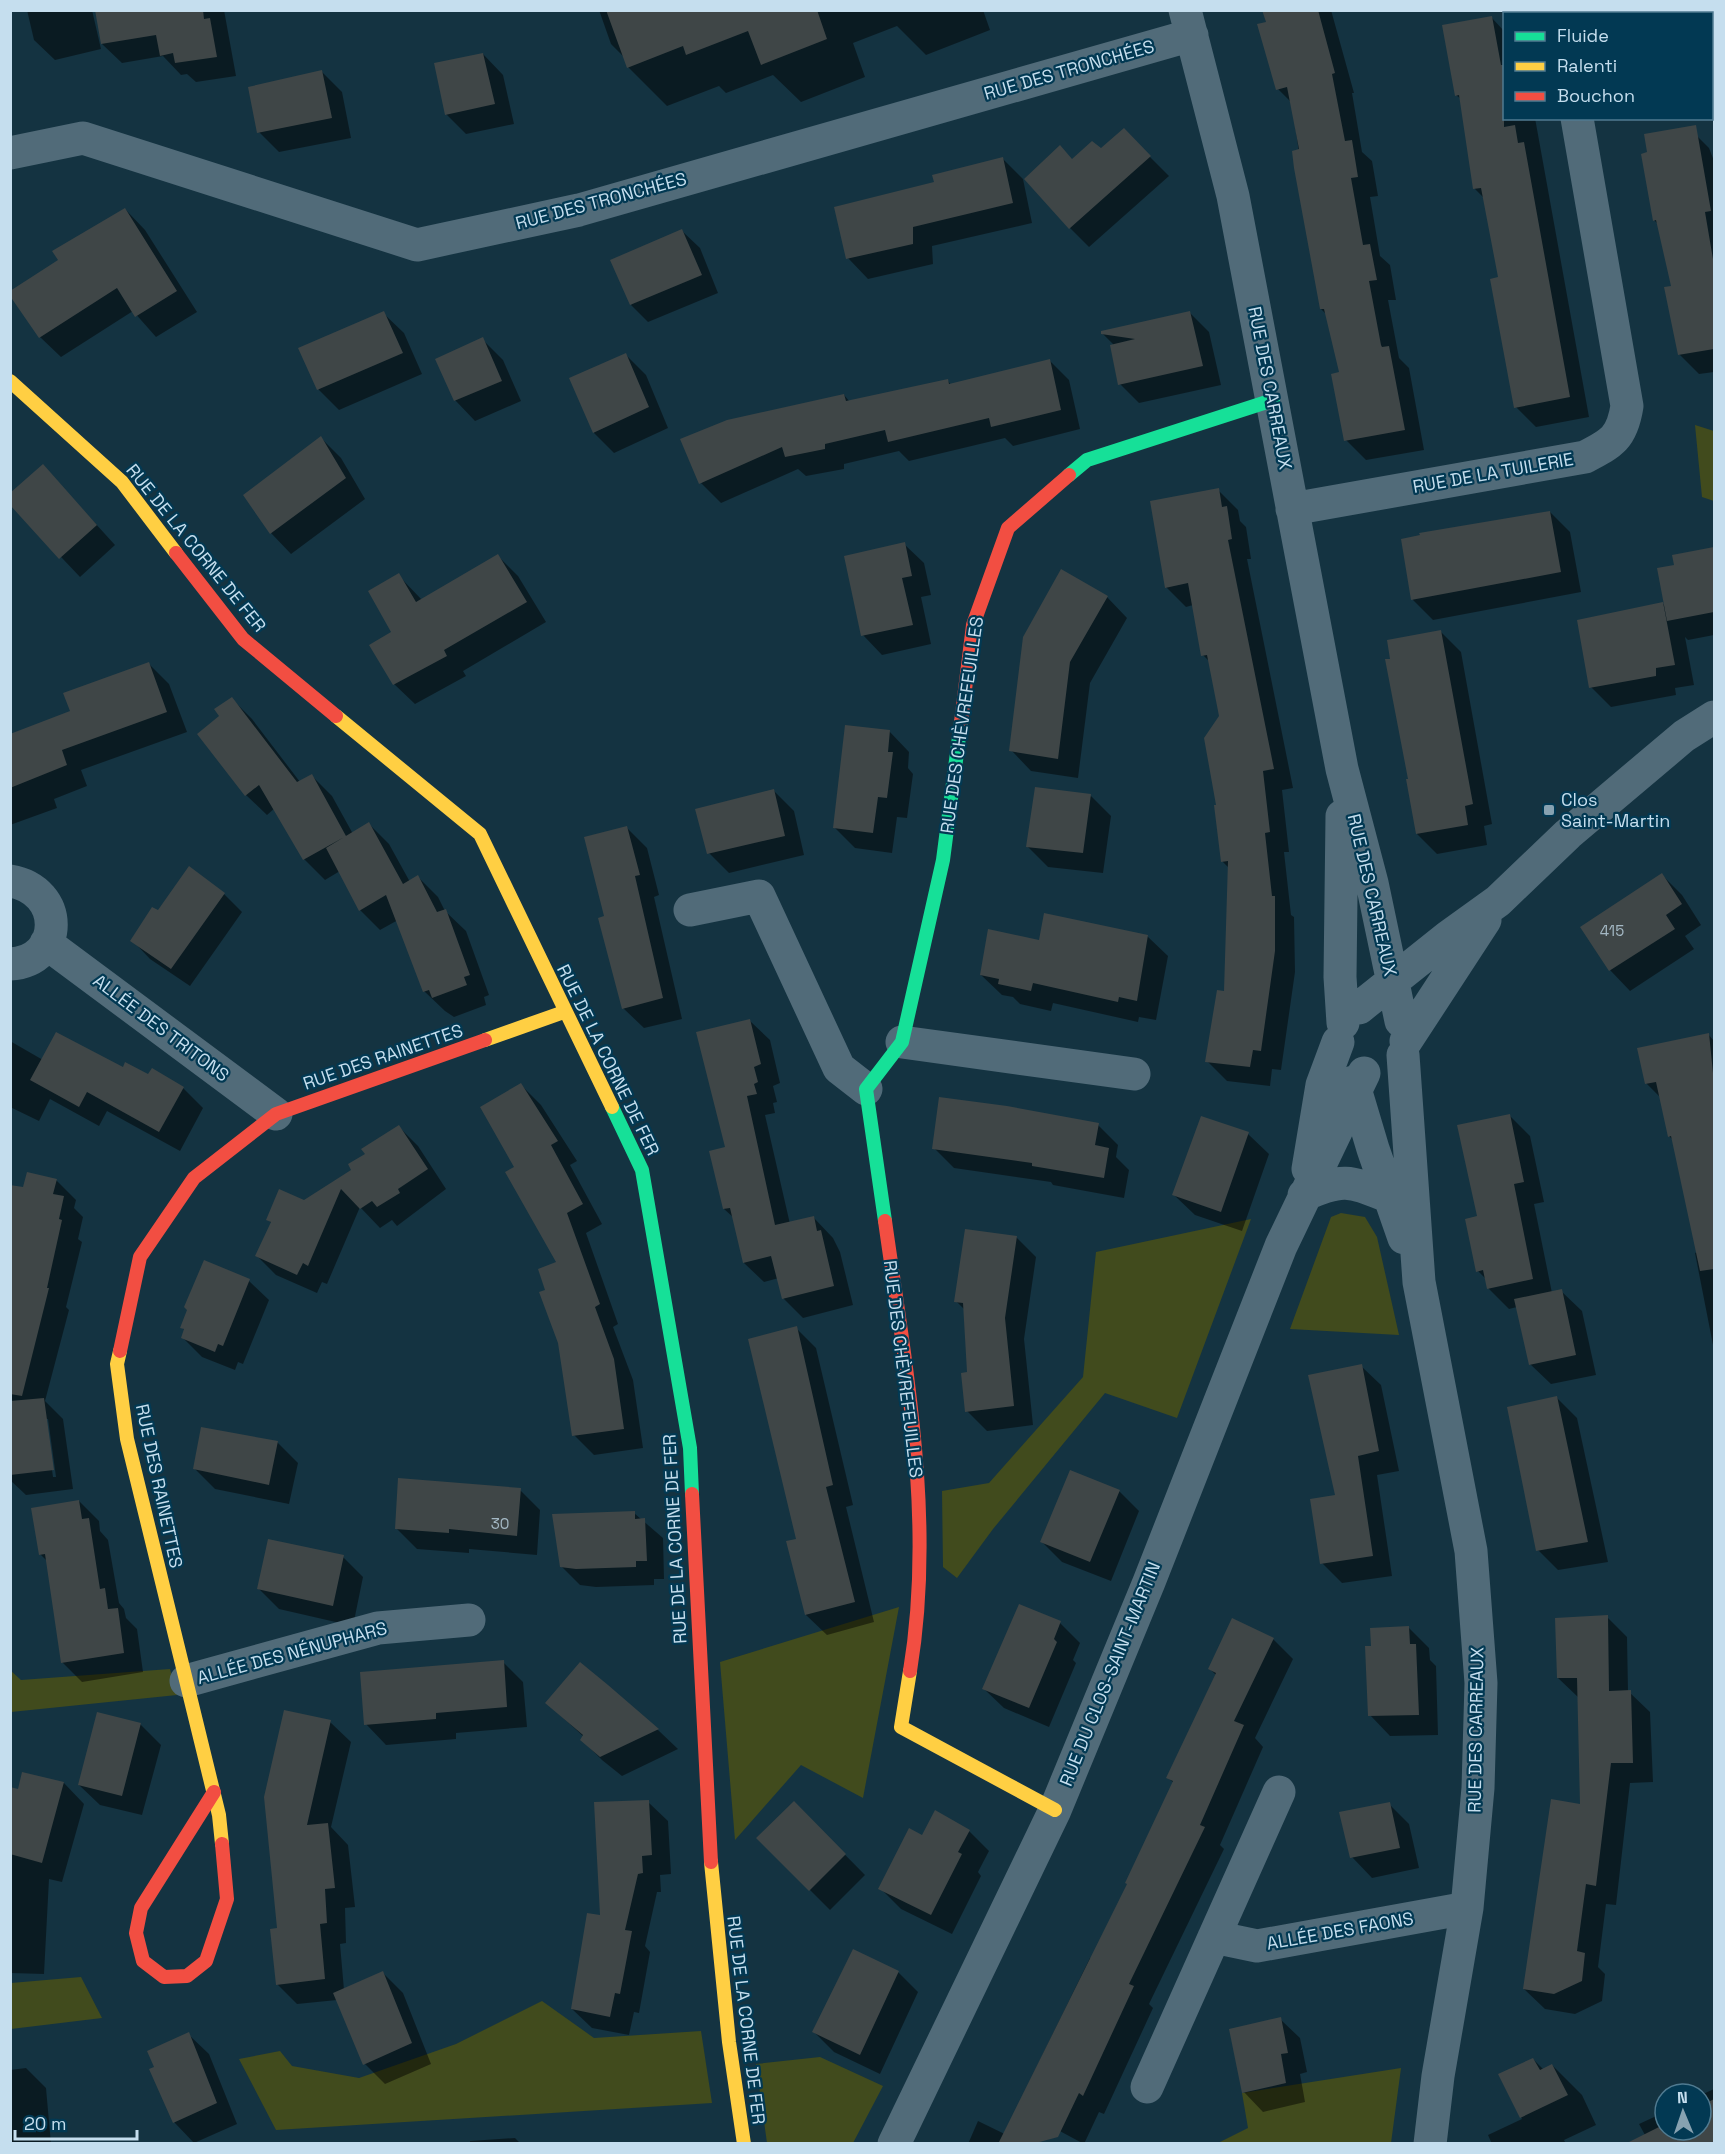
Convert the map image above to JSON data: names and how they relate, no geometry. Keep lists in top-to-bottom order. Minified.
{"streets":{"street":["RUE DES TRONCHÉES","RUE DES CARREAUX","RUE DE LA TUILERIE","RUE DE LA CORNE DE FER","RUE DES CHÈVREFEUILLES","ALLÉE DES TRITONS","RUE DES RAINETTES","ALLÉE DES NÉNUPHARS","RUE DU CLOS-SAINT-MARTIN","ALLÉE DES FAONS"]},"crossings":[["RUE DES TRONCHÉES","RUE DES CARREAUX"],["RUE DES CARREAUX","RUE DE LA TUILERIE"],["RUE DES CARREAUX","RUE DES CHÈVREFEUILLES"],["RUE DES CARREAUX","RUE DU CLOS-SAINT-MARTIN"],["RUE DES CARREAUX","ALLÉE DES FAONS"],["RUE DE LA CORNE DE FER","RUE DES RAINETTES"],["RUE DES CHÈVREFEUILLES","RUE DU CLOS-SAINT-MARTIN"],["ALLÉE DES TRITONS","RUE DES RAINETTES"],["RUE DES RAINETTES","ALLÉE DES NÉNUPHARS"]],"places":{"transit":["Clos Saint-Martin"]},"house_numbers":["415","30"],"legend":["Fluide","Ralenti","Bouchon"],"scale_bar":"20 m","north":"top"}
